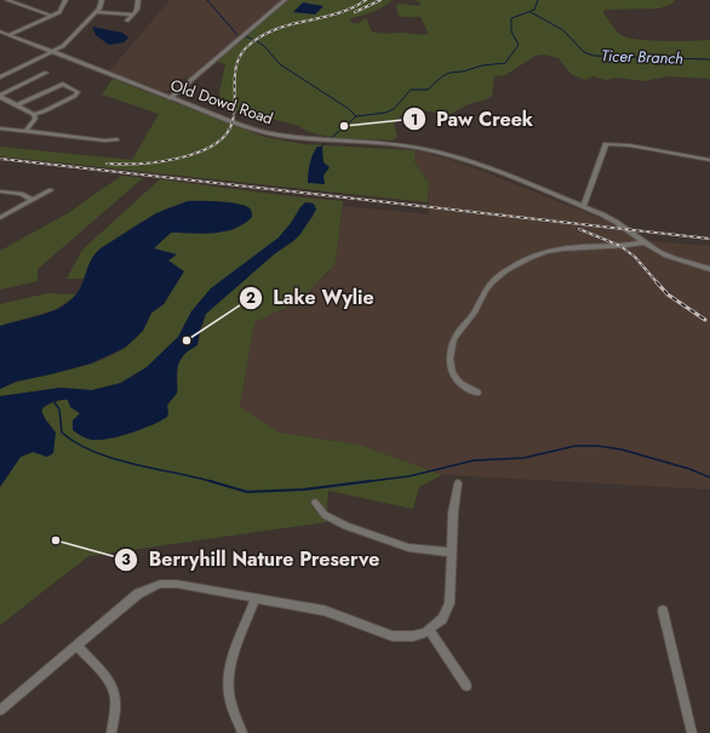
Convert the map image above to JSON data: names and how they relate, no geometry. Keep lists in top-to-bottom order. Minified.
{"streets":{"street":["Old Dowd Road"]},"water":["Ticer Branch"],"places":["Paw Creek","Lake Wylie","Berryhill Nature Preserve"]}
